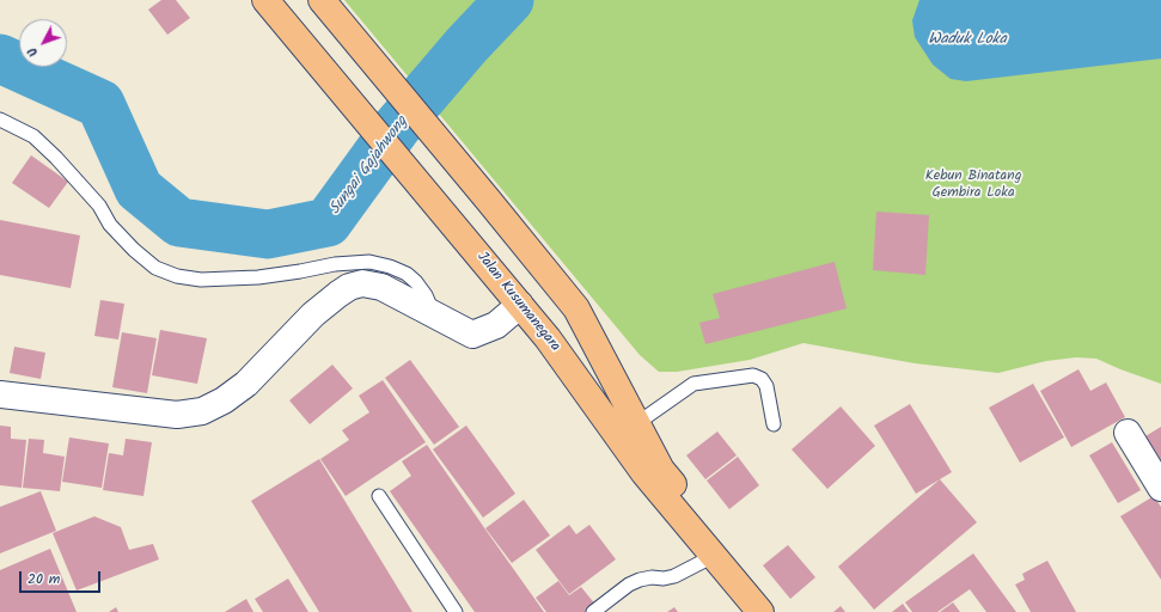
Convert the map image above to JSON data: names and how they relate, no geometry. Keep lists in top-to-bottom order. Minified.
{"streets":{"main road":["Jalan Kusumanegara"]},"water":["Waduk Loka","Sungai Gajahwong"],"parks":["Kebun Binatang Gembira Loka"],"scale_bar":"20 m","north":"bottom left"}
